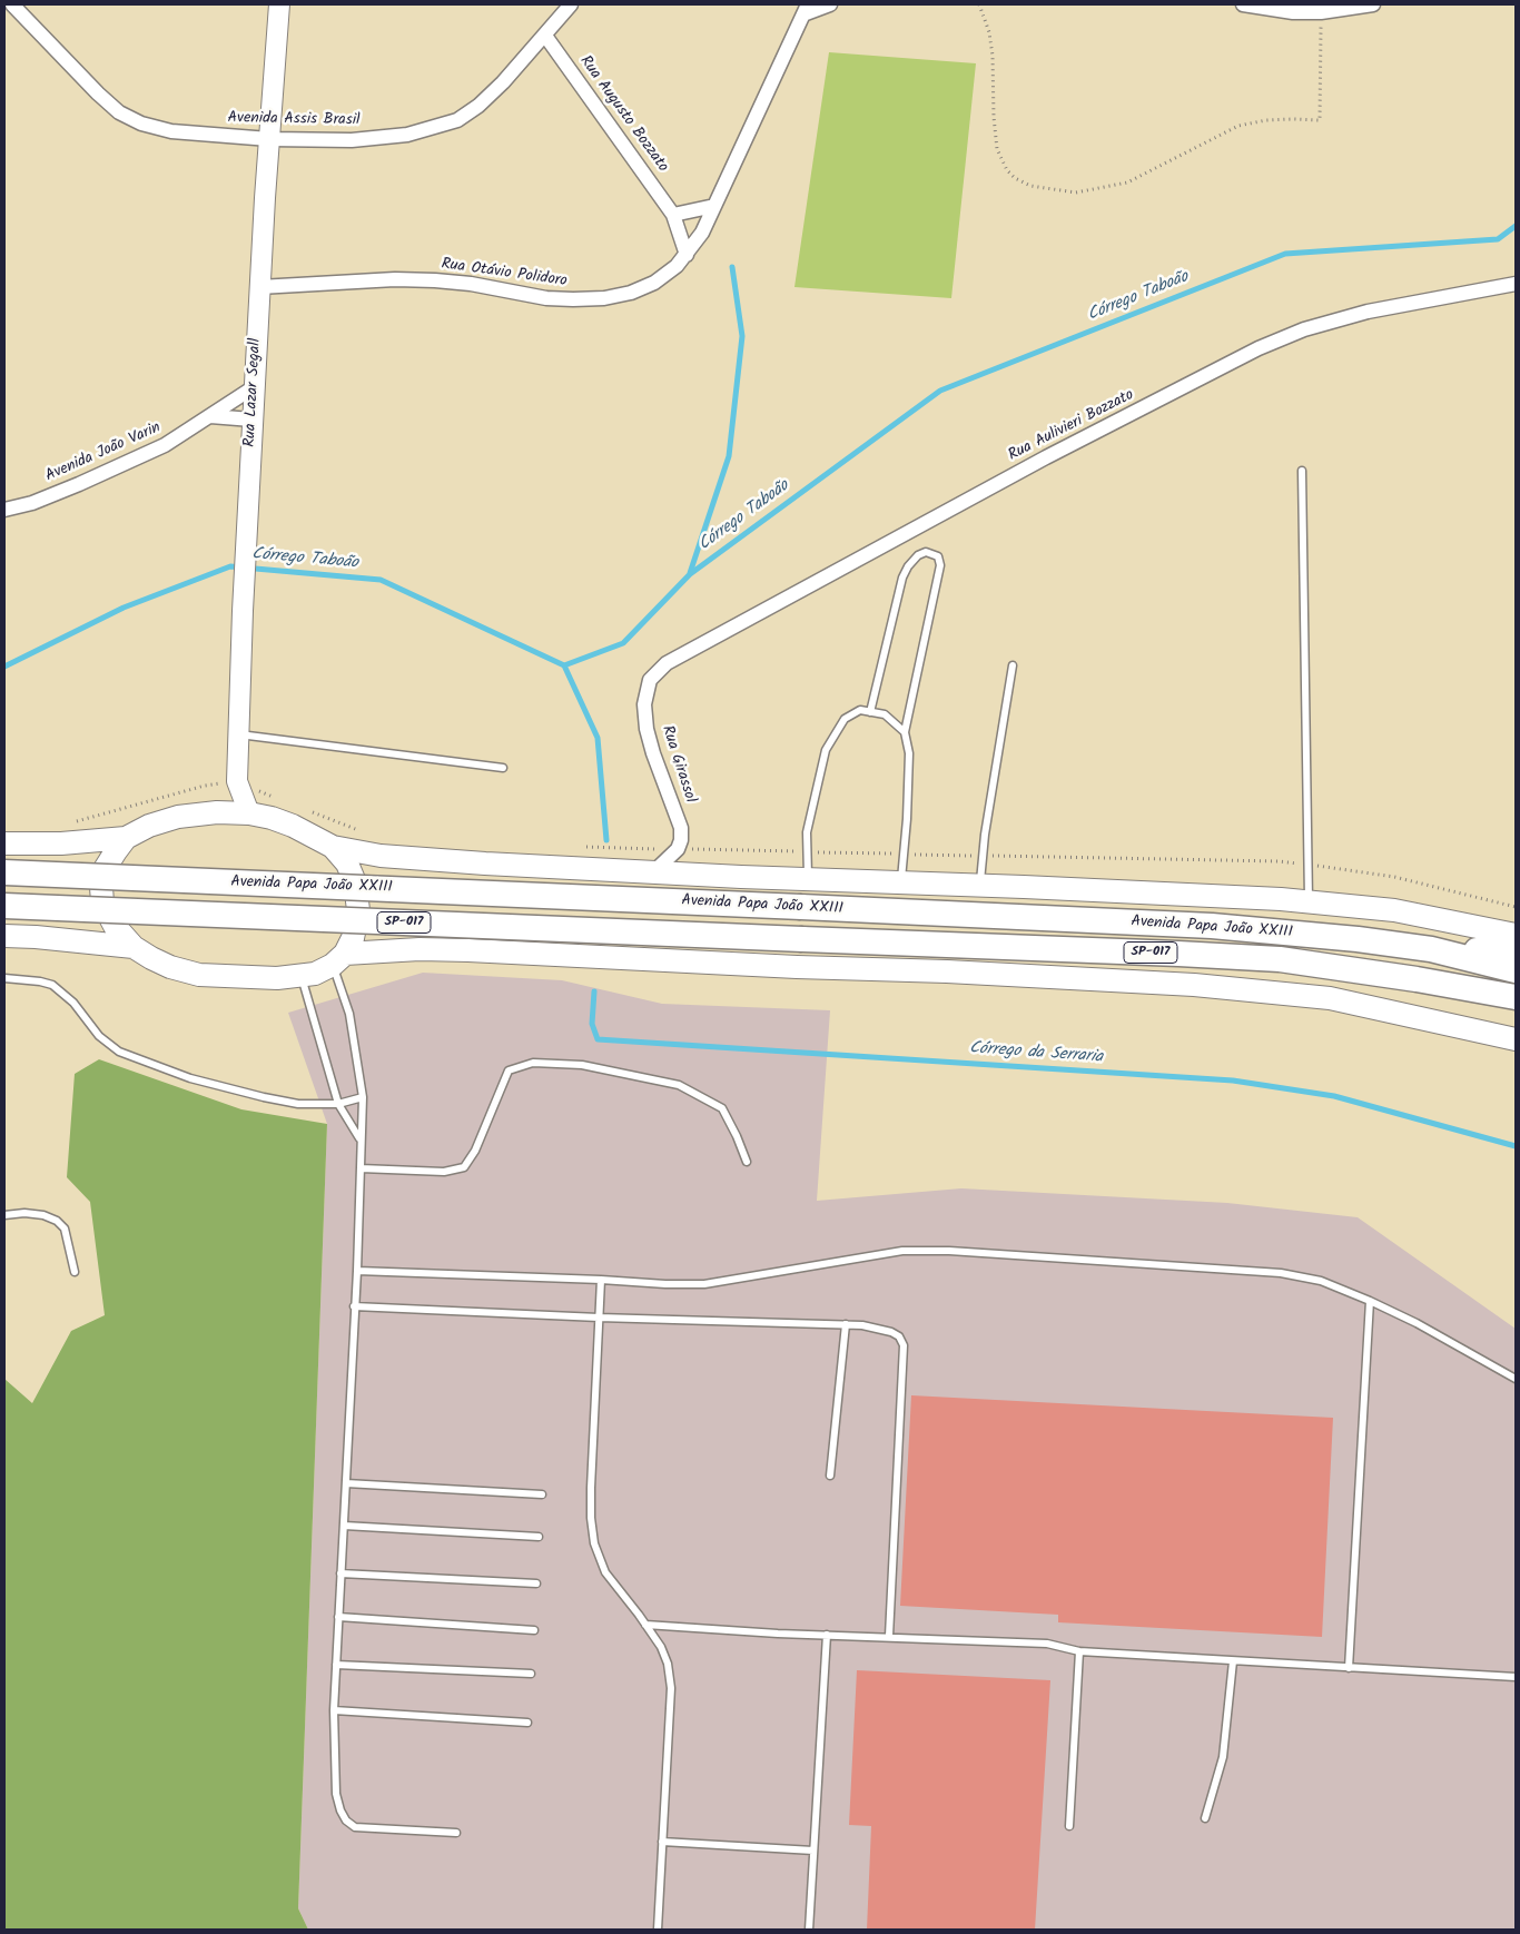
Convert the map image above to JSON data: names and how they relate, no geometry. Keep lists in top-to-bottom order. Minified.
{"streets":{"highway":["Avenida Papa João XXIII","SP-017"],"street":["Rua Augusto Bozzato","Avenida Assis Brasil","Rua Otávio Polidoro","Rua Lazar Segall","Rua Aulivieri Bozzato","Avenida João Varin","Rua Girassol"]},"crossings":[["Rua Augusto Bozzato","Avenida Assis Brasil"],["Rua Augusto Bozzato","Rua Otávio Polidoro"],["Avenida Assis Brasil","Rua Lazar Segall"],["Rua Otávio Polidoro","Rua Lazar Segall"],["Rua Lazar Segall","Avenida João Varin"],["Rua Aulivieri Bozzato","Rua Girassol"]],"water":["Córrego Taboão","Córrego da Serraria"]}
